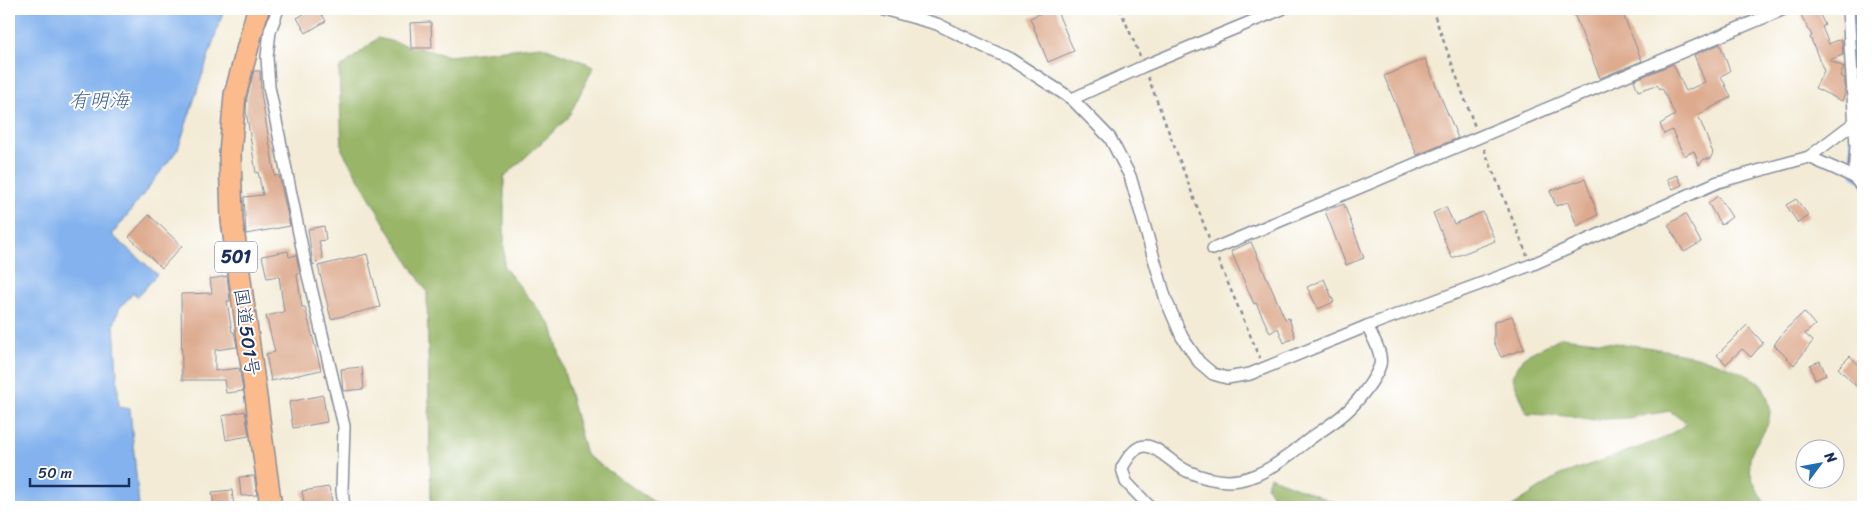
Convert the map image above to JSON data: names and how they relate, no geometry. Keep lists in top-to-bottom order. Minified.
{"streets":{"highway":["501","国道501号"]},"water":["有明海"],"scale_bar":"50 m","north":"top right"}
